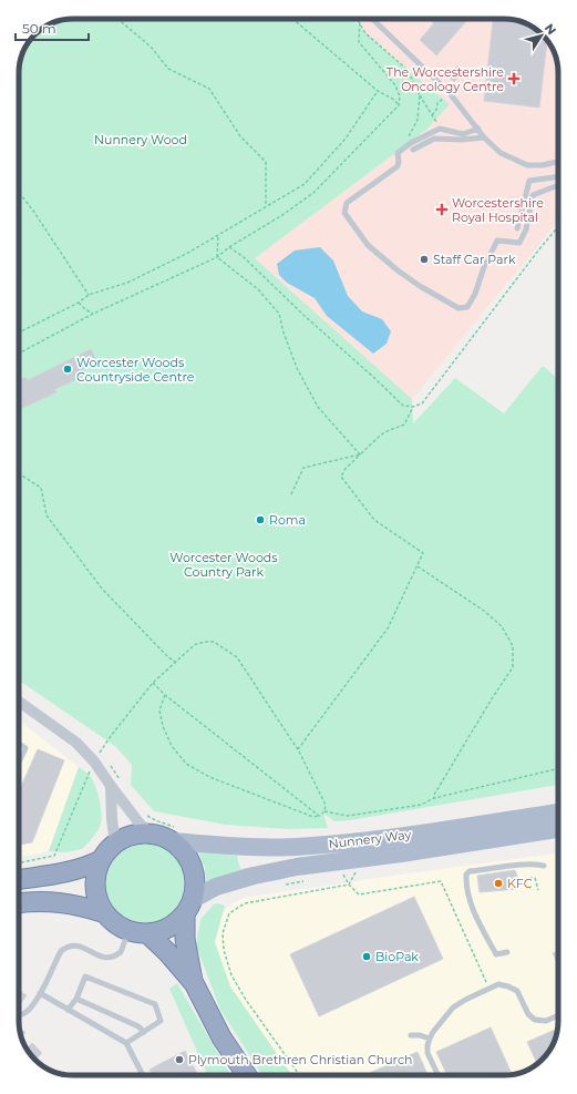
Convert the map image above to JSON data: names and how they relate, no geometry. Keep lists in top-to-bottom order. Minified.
{"streets":{"main road":["Nunnery Way"]},"parks":["Nunnery Wood","Worcester Woods Country Park"],"places":{"health":["The Worcestershire Oncology Centre","Worcestershire Royal Hospital"],"other":["Staff Car Park","Worcester Woods Countryside Centre","Roma","KFC","BioPak","Plymouth Brethren Christian Church"]},"scale_bar":"50 m","north":"top right"}
